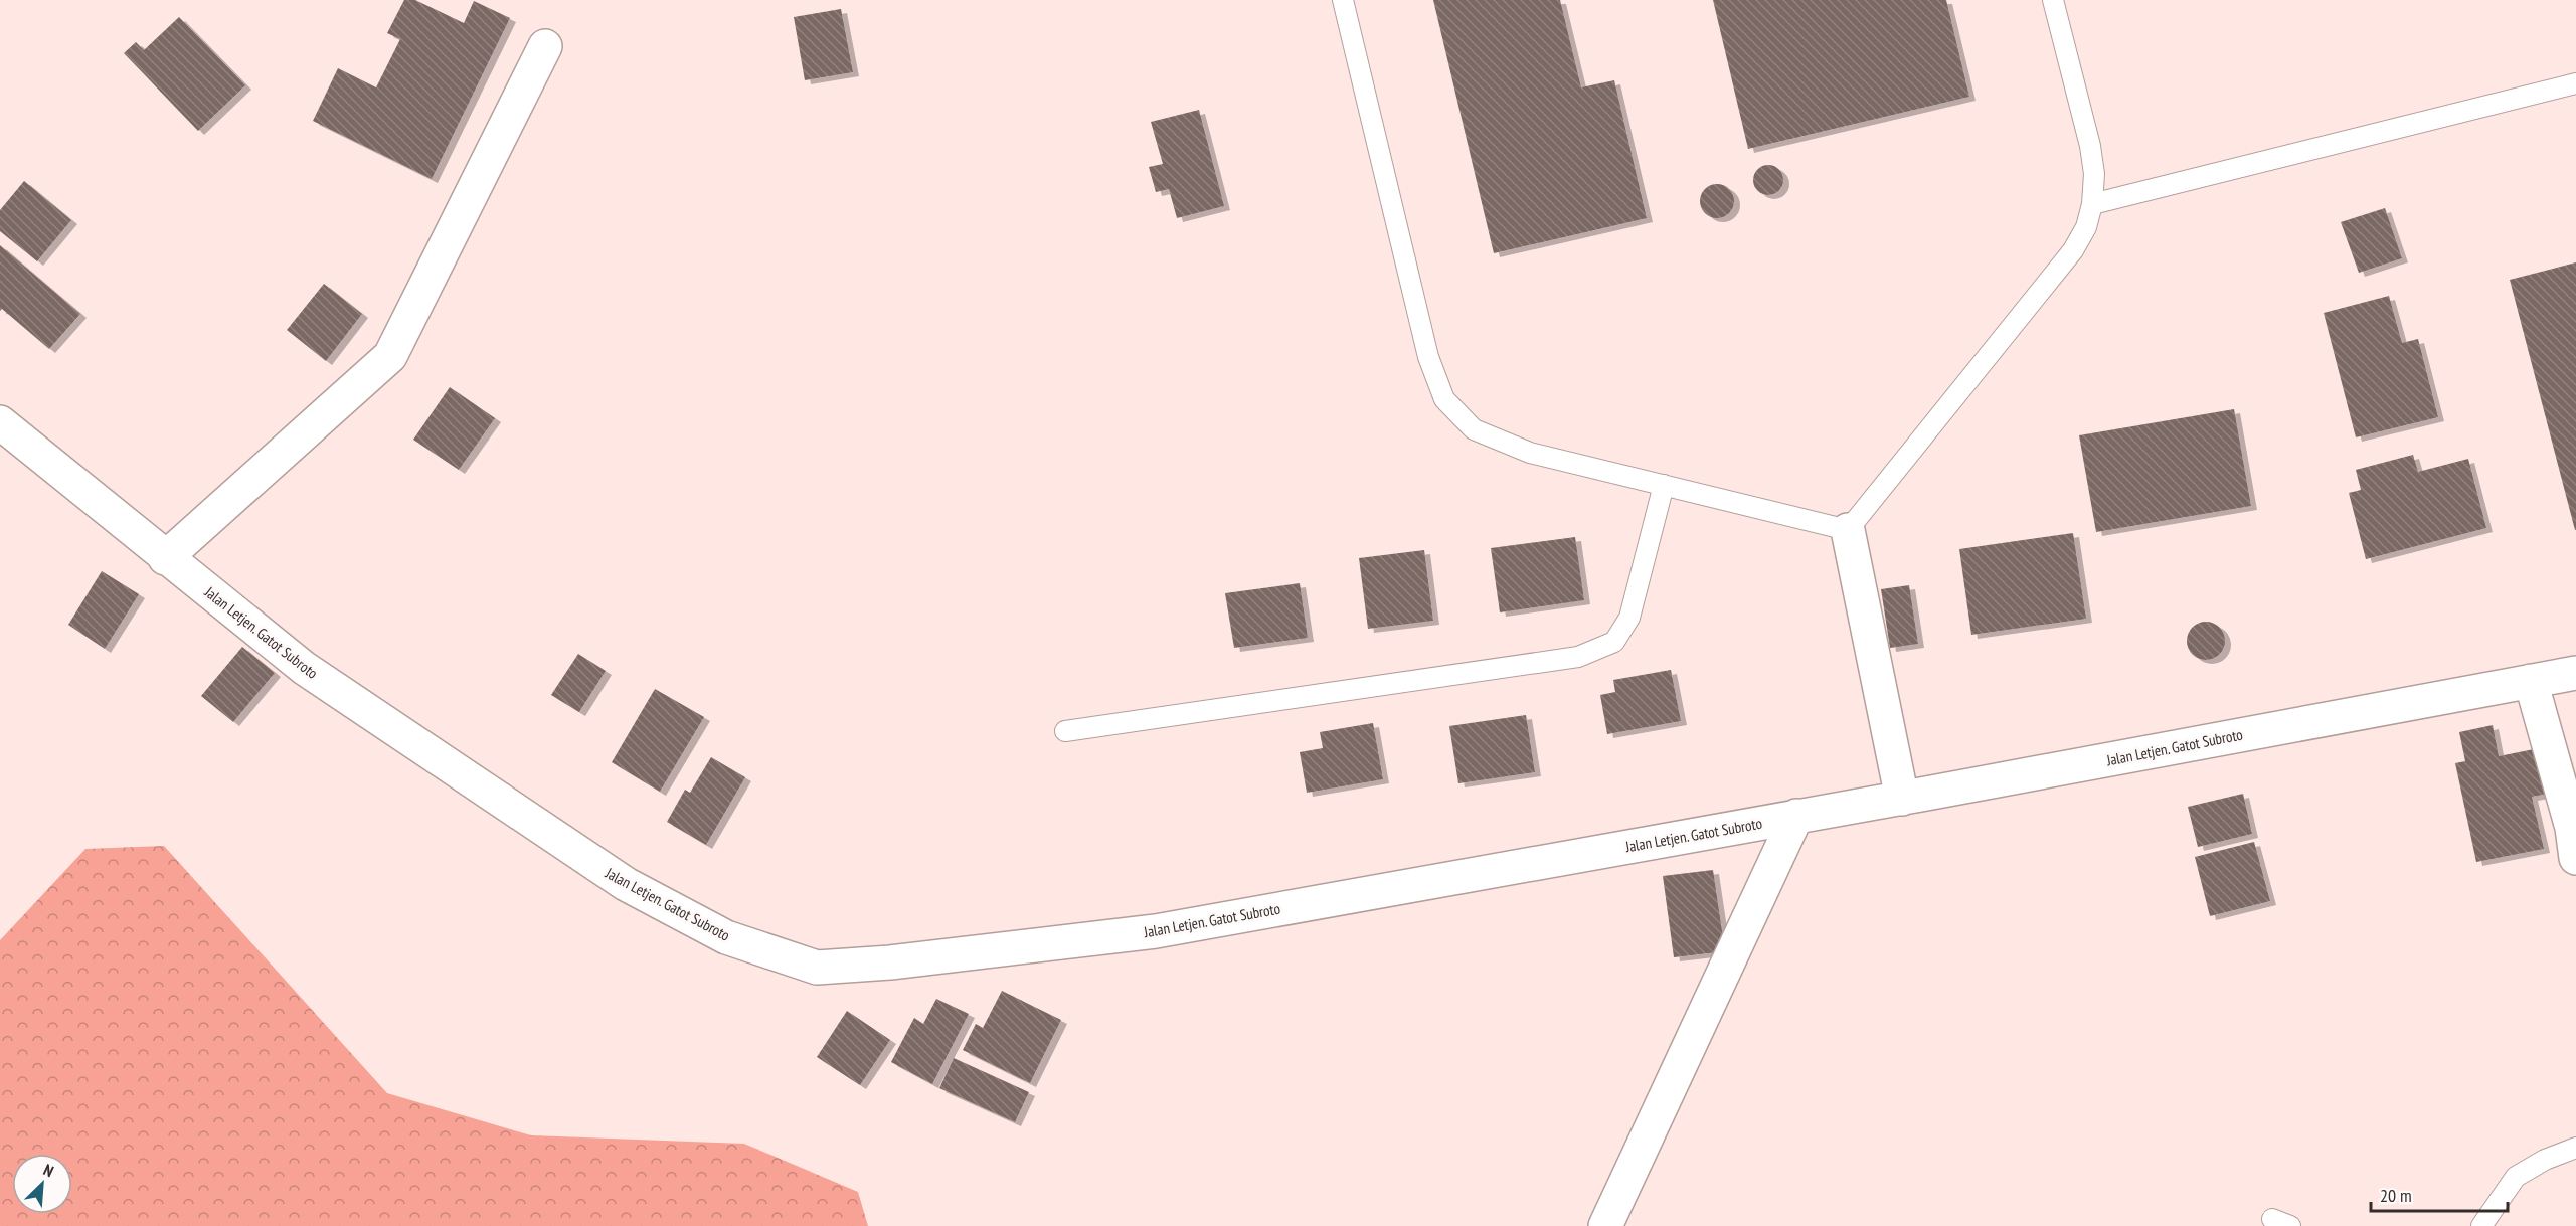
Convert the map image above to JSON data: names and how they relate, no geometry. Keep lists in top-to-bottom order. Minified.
{"streets":{"street":["Jalan Letjen. Gatot Subroto"]},"scale_bar":"20 m","north":"top right"}
